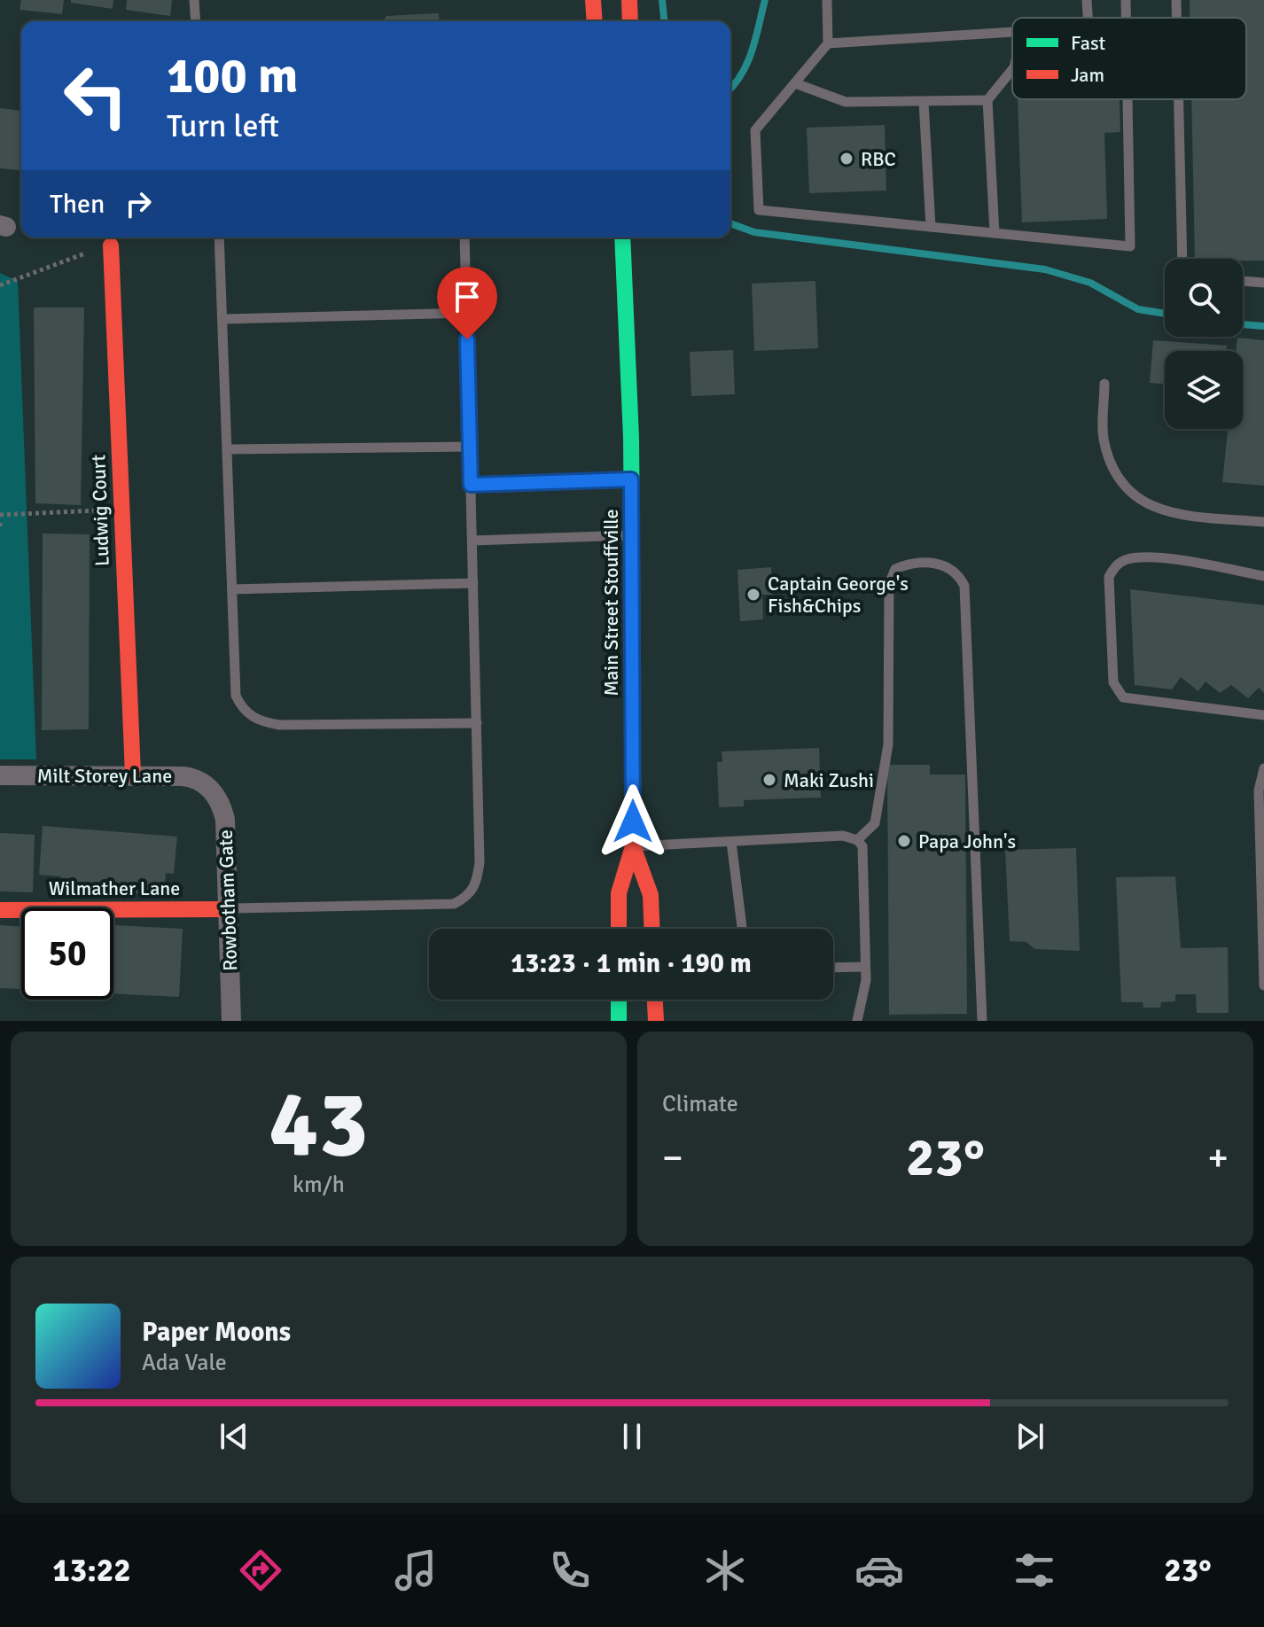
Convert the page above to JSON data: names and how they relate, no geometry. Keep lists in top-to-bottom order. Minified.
{"streets":{"main road":["Ludwig Court","Main Street Stouffville","Wilmather Lane"],"street":["Milt Storey Lane","Rowbotham Gate"]},"crossings":[["Ludwig Court","Milt Storey Lane"],["Milt Storey Lane","Rowbotham Gate"],["Wilmather Lane","Rowbotham Gate"]],"places":["RBC","Captain George's Fish&Chips","Maki Zushi","Papa John's"],"legend":["Fast","Jam"],"page":{"turn":["100 m","Turn left"],"then":"Then","limit":"50","trip":"13:23 · 1 min · 190 m","tile":[["43","km/h"],"Climate"],"heat":["−","23°","+"],"song":["Paper Moons","Ada Vale"],"tabs":["13:22","23°"]}}
